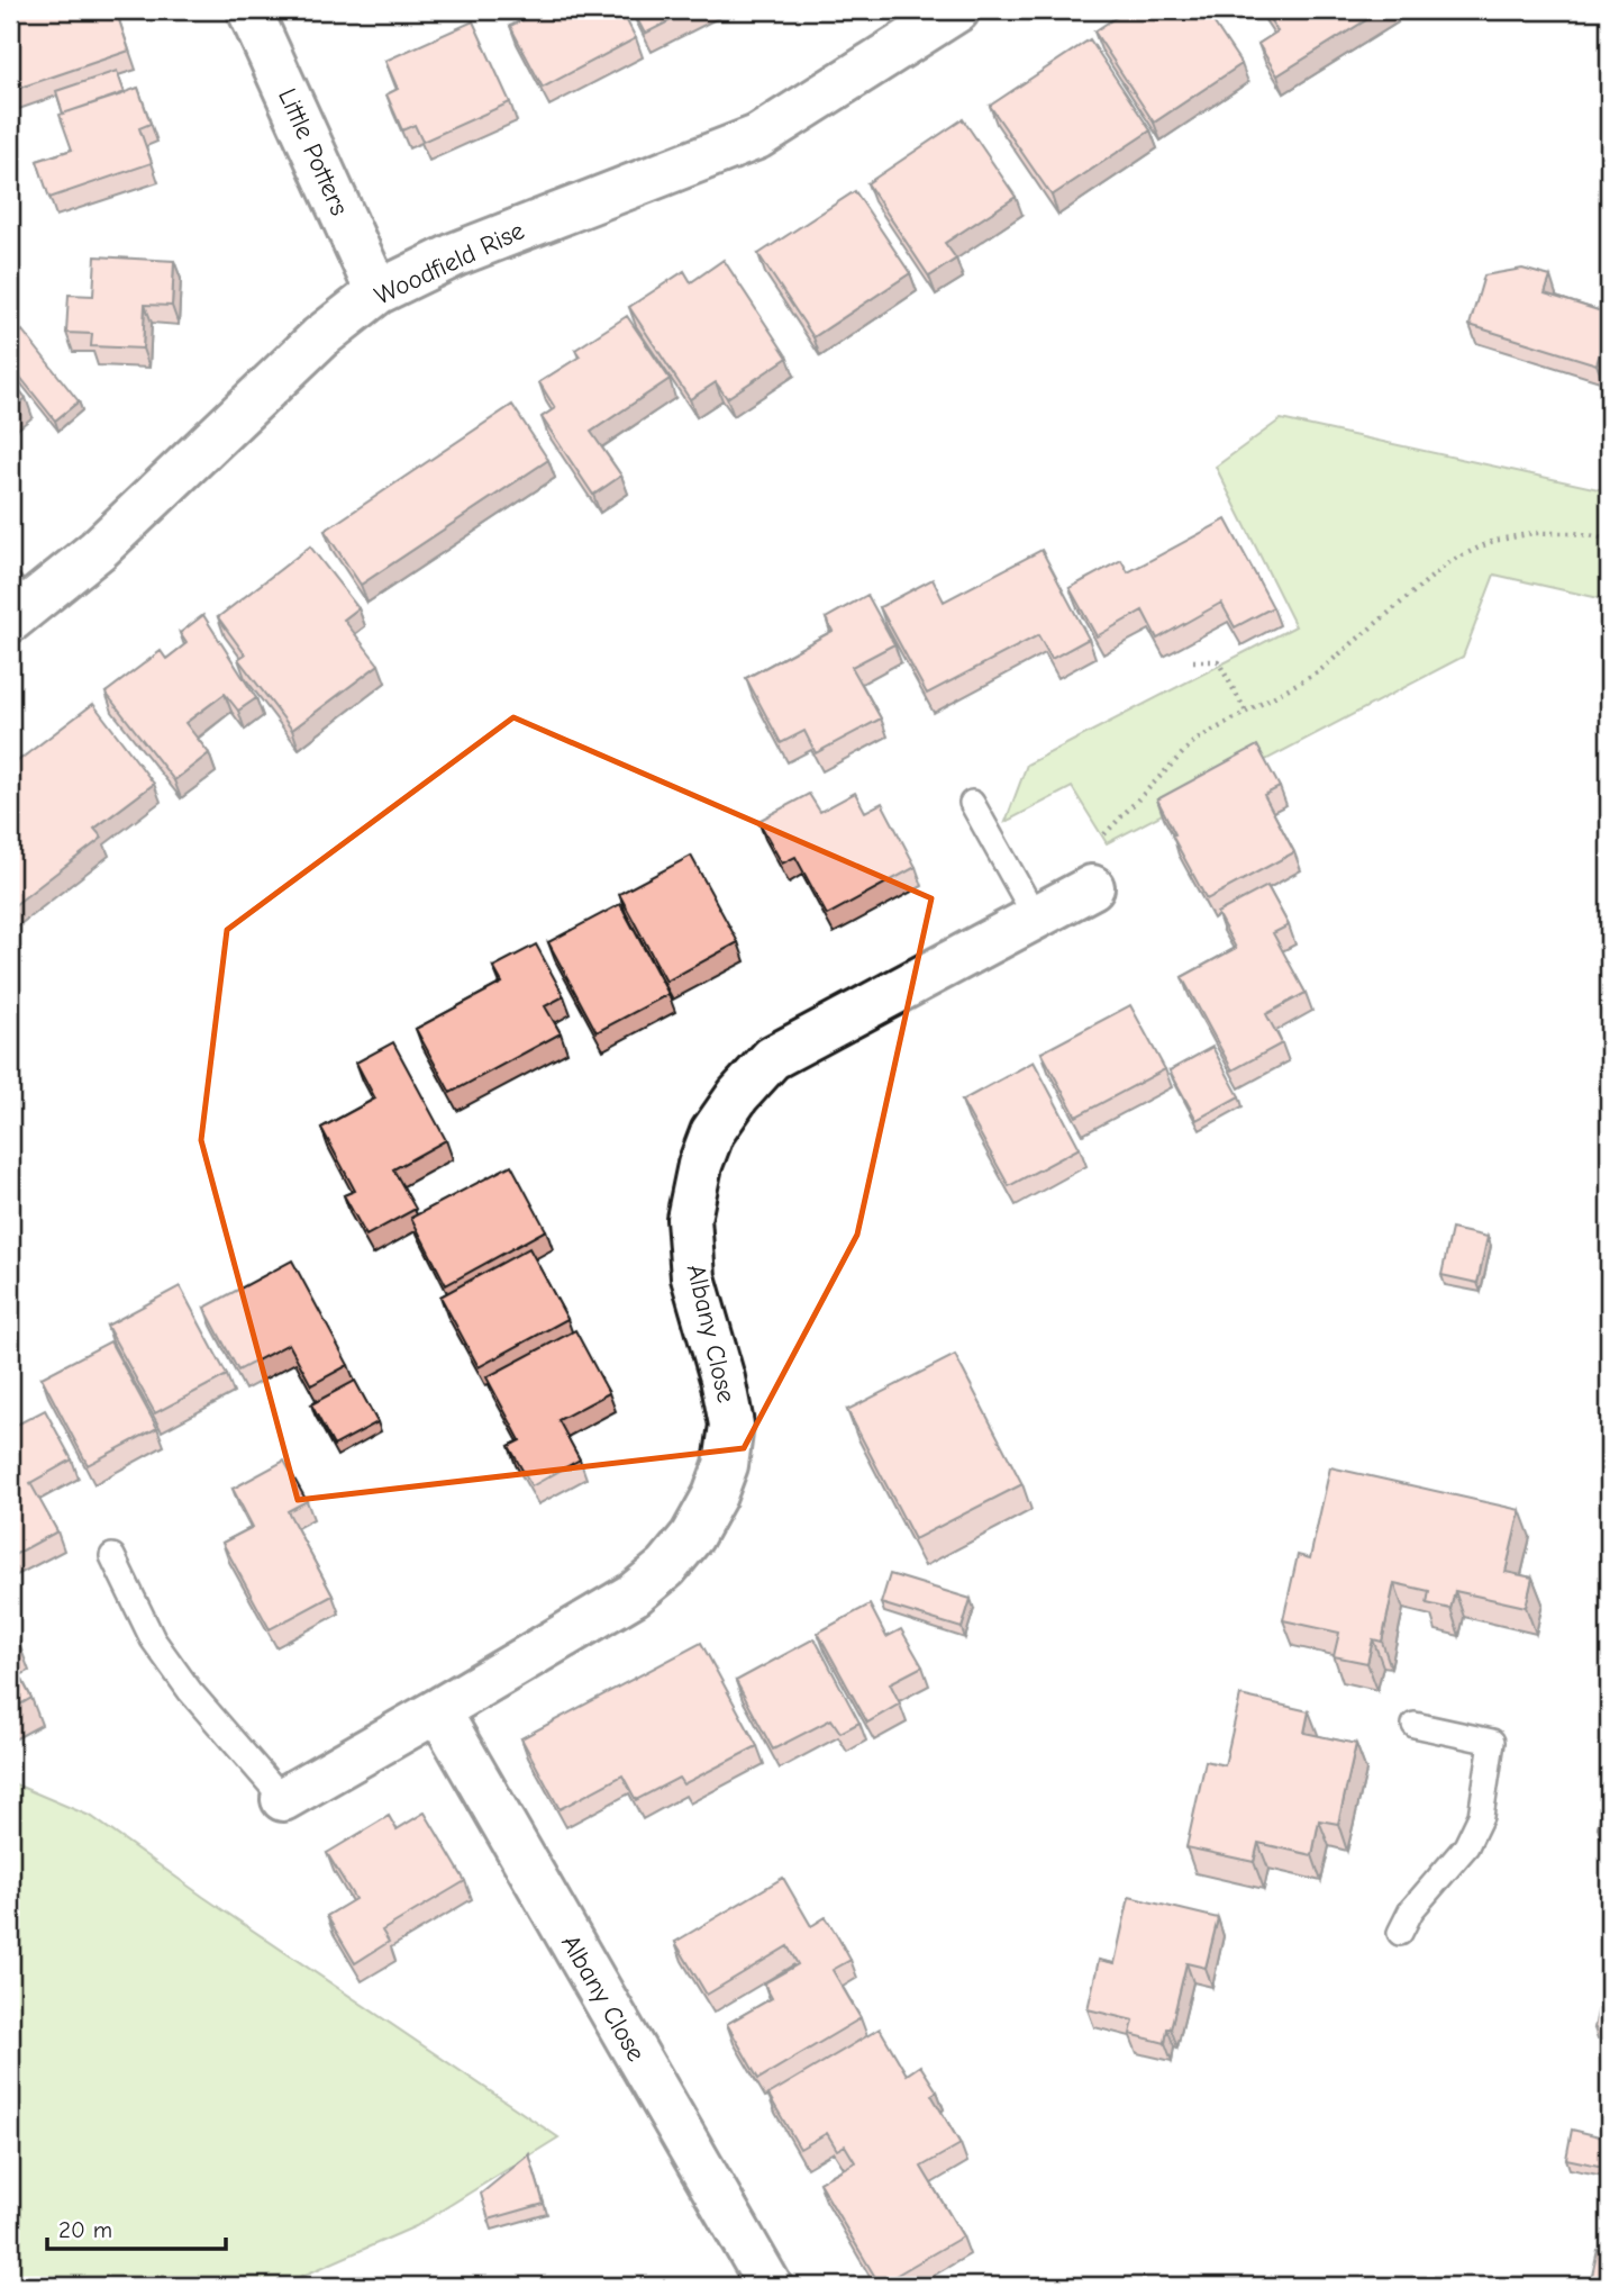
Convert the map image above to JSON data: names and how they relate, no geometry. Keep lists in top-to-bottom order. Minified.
{"streets":{"street":["Little Potters","Woodfield Rise","Albany Close"]},"crossings":[["Little Potters","Woodfield Rise"]],"scale_bar":"20 m"}
